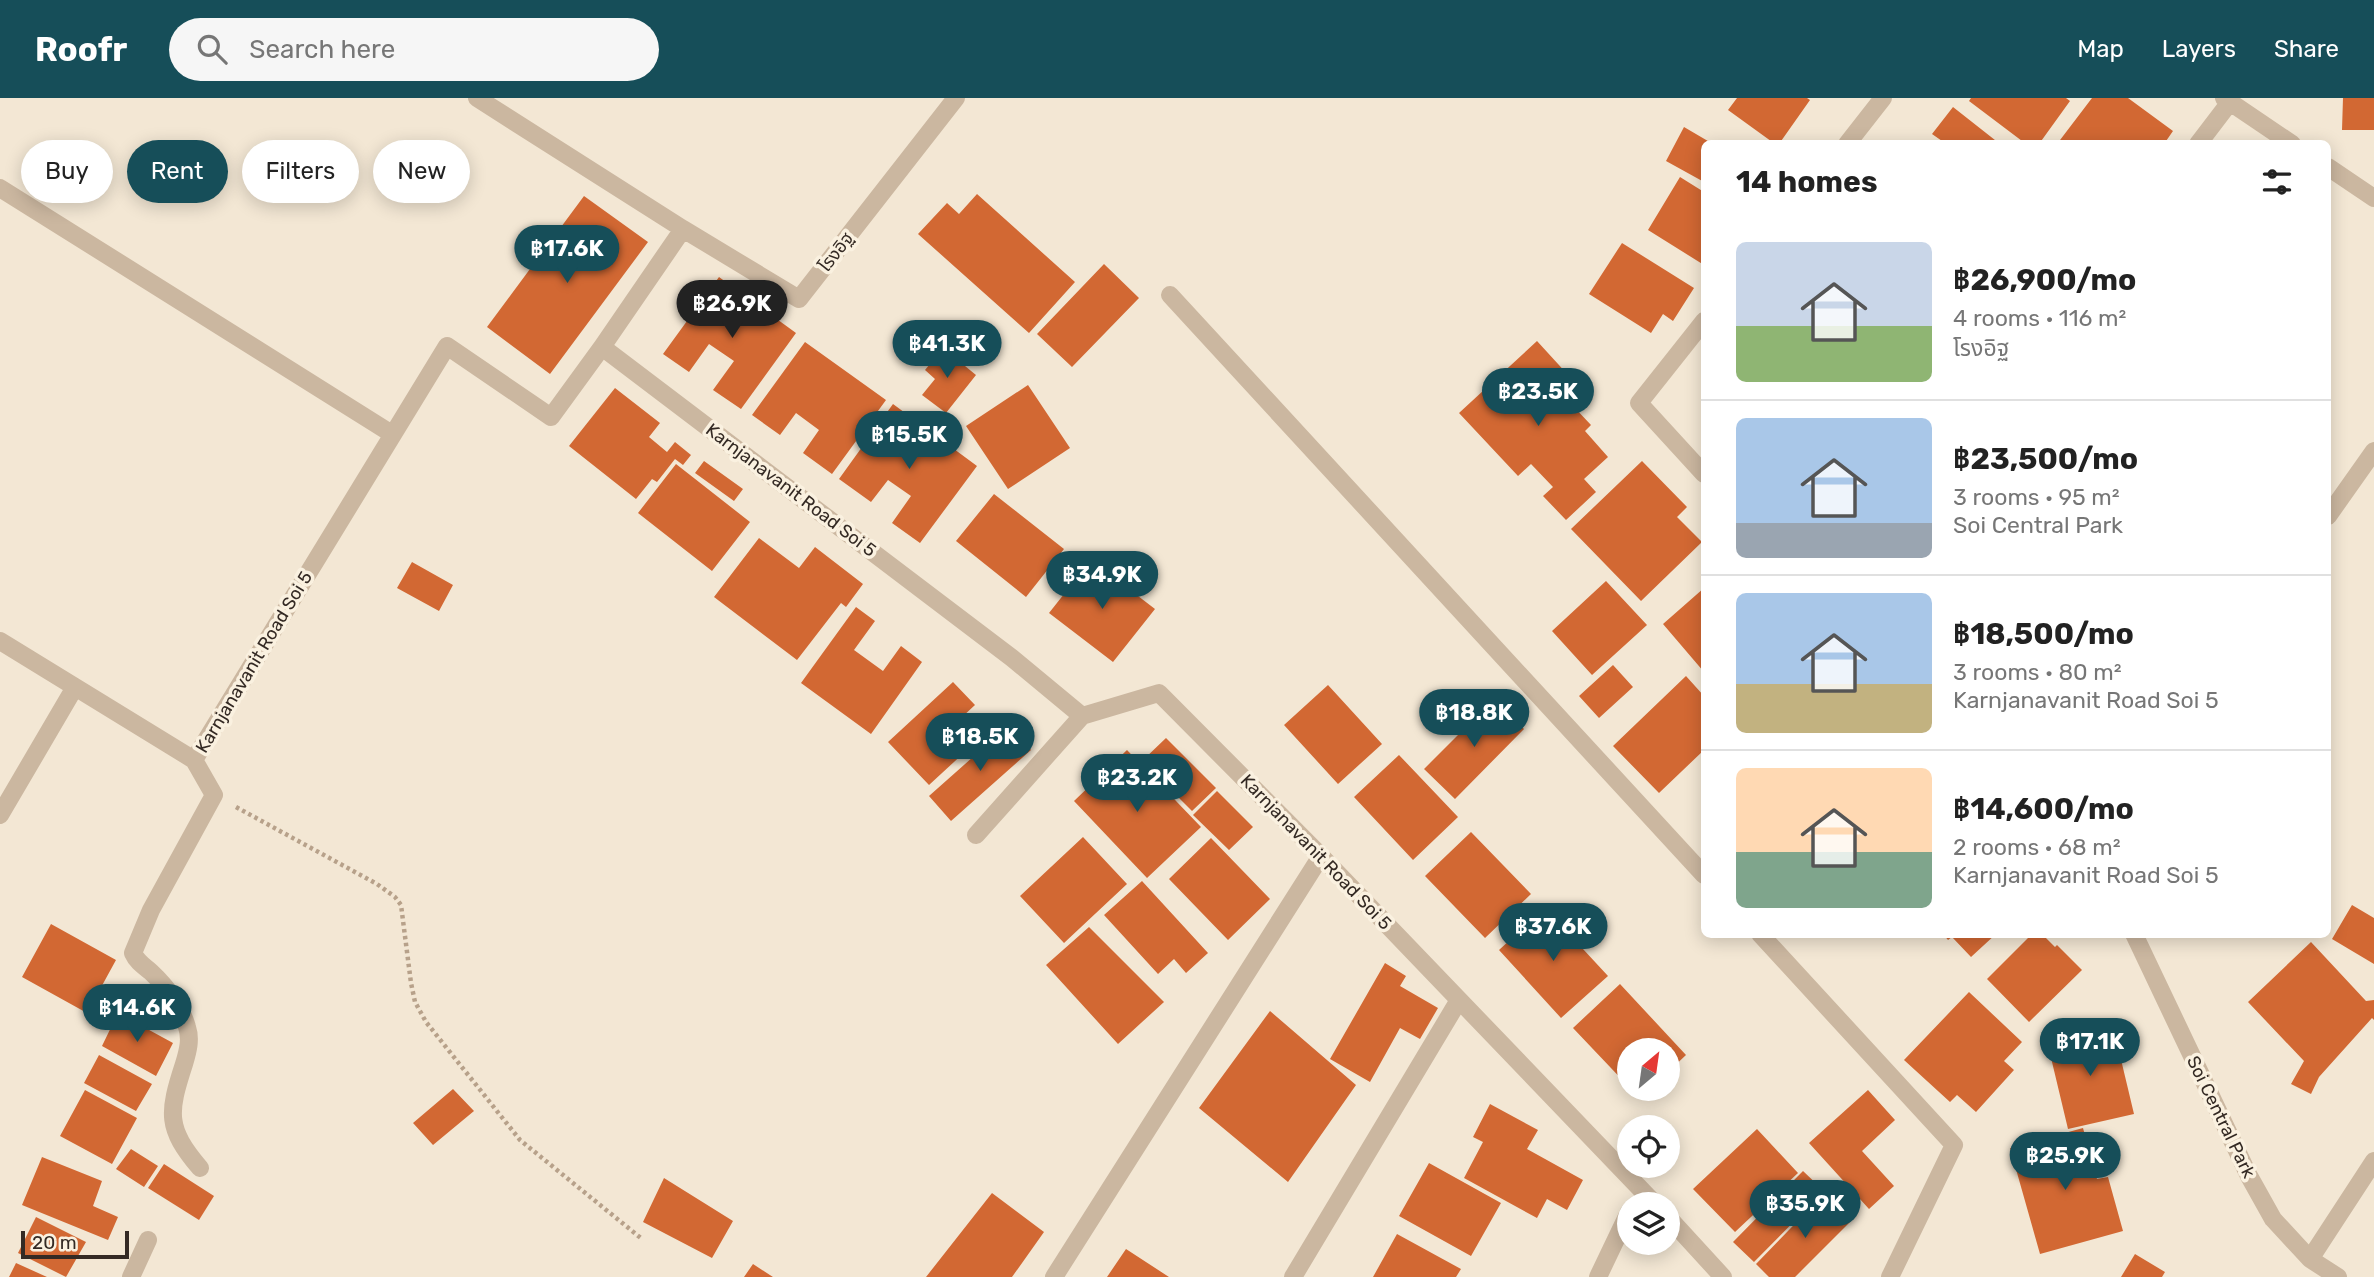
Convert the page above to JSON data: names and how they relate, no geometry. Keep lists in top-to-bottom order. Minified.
{"streets":{"street":["โรงอิฐ","Karnjanavanit Road Soi 5","Soi Central Park"]},"scale_bar":"20 m","north":"top right","page":{"header":"Roofr","search":"Search here","nav":["Map","Layers","Share"],"chip":["Buy","Rent","Filters","New"],"heading":"14 homes","list":[{"name":"฿26,900/mo","note":"4 rooms · 116 m² · โรงอิฐ"},{"name":"฿23,500/mo","note":"3 rooms · 95 m² · Soi Central Park"},{"name":"฿18,500/mo","note":"3 rooms · 80 m² · Karnjanavanit Road Soi 5"},{"name":"฿14,600/mo","note":"2 rooms · 68 m² · Karnjanavanit Road Soi 5"}],"price":["฿17.6K","฿26.9K","฿41.3K","฿23.5K","฿15.5K","฿34.9K","฿18.8K","฿18.5K","฿23.2K","฿37.6K","฿14.6K","฿17.1K","฿25.9K","฿35.9K"],"scale":"20 m"}}
